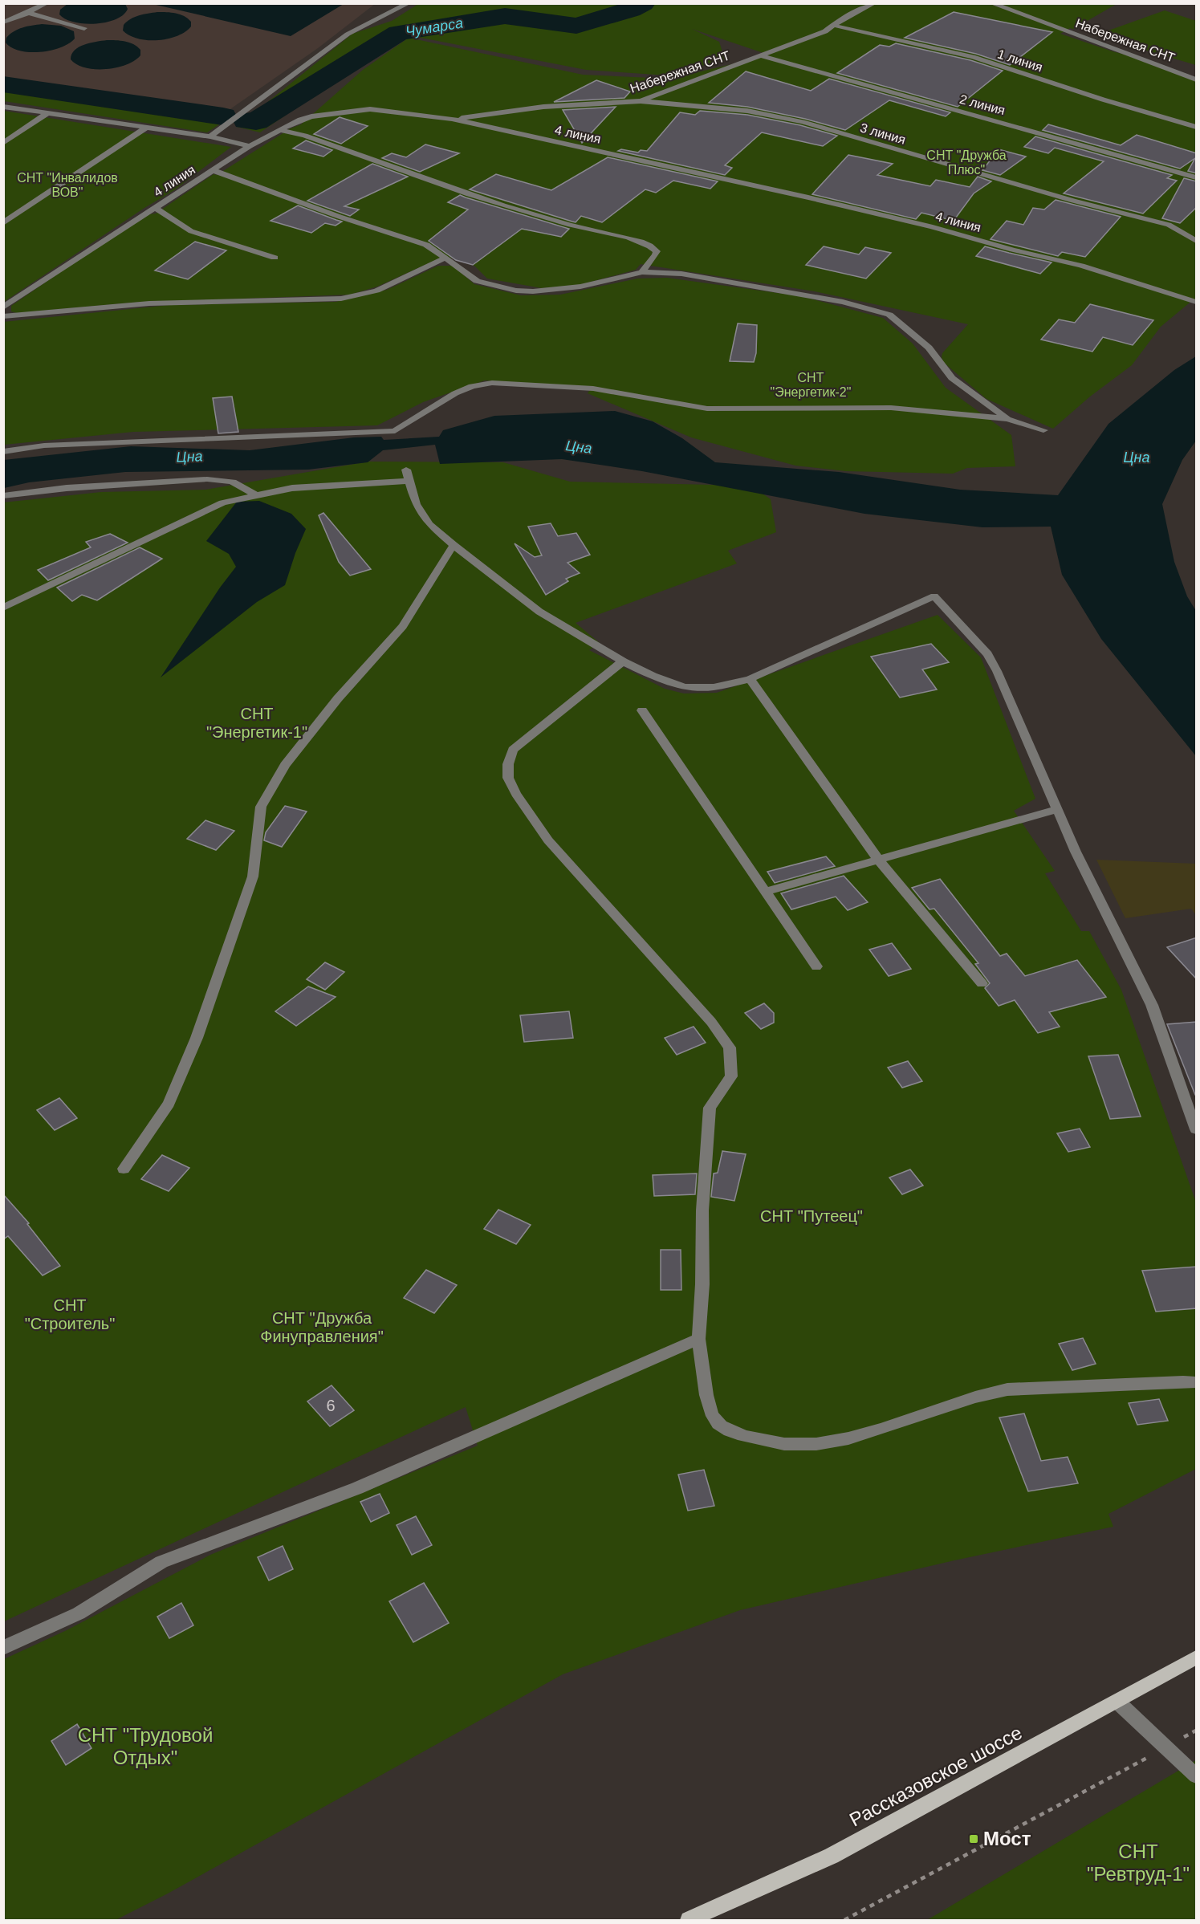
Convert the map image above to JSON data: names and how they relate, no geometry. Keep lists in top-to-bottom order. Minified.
{"streets":{"main road":["Рассказовское шоссе"],"lane":["Набережная СНТ","1 линия","2 линия","3 линия","4 линия"]},"crossings":[["Набережная СНТ","1 линия"],["Набережная СНТ","2 линия"],["Набережная СНТ","3 линия"],["Набережная СНТ","4 линия"]],"water":["Чумарса","Цна"],"parks":["СНТ \"Дружба Плюс\"","СНТ \"Инвалидов ВОВ\"","СНТ \"Энергетик-2\"","СНТ \"Энергетик-1\"","СНТ \"Путеец\"","СНТ \"Строитель\"","СНТ \"Дружба Финуправления\"","СНТ \"Трудовой Отдых\"","СНТ \"Ревтруд-1\""],"places":{"transit":["Мост"]},"house_numbers":["6"]}
